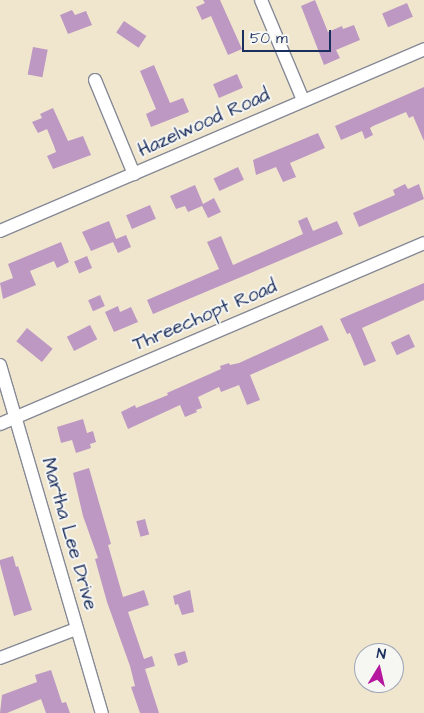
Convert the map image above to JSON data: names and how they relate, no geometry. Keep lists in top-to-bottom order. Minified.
{"streets":{"street":["Hazelwood Road","Threechopt Road","Martha Lee Drive"]},"crossings":[["Threechopt Road","Martha Lee Drive"]],"scale_bar":"50 m","north":"top"}
